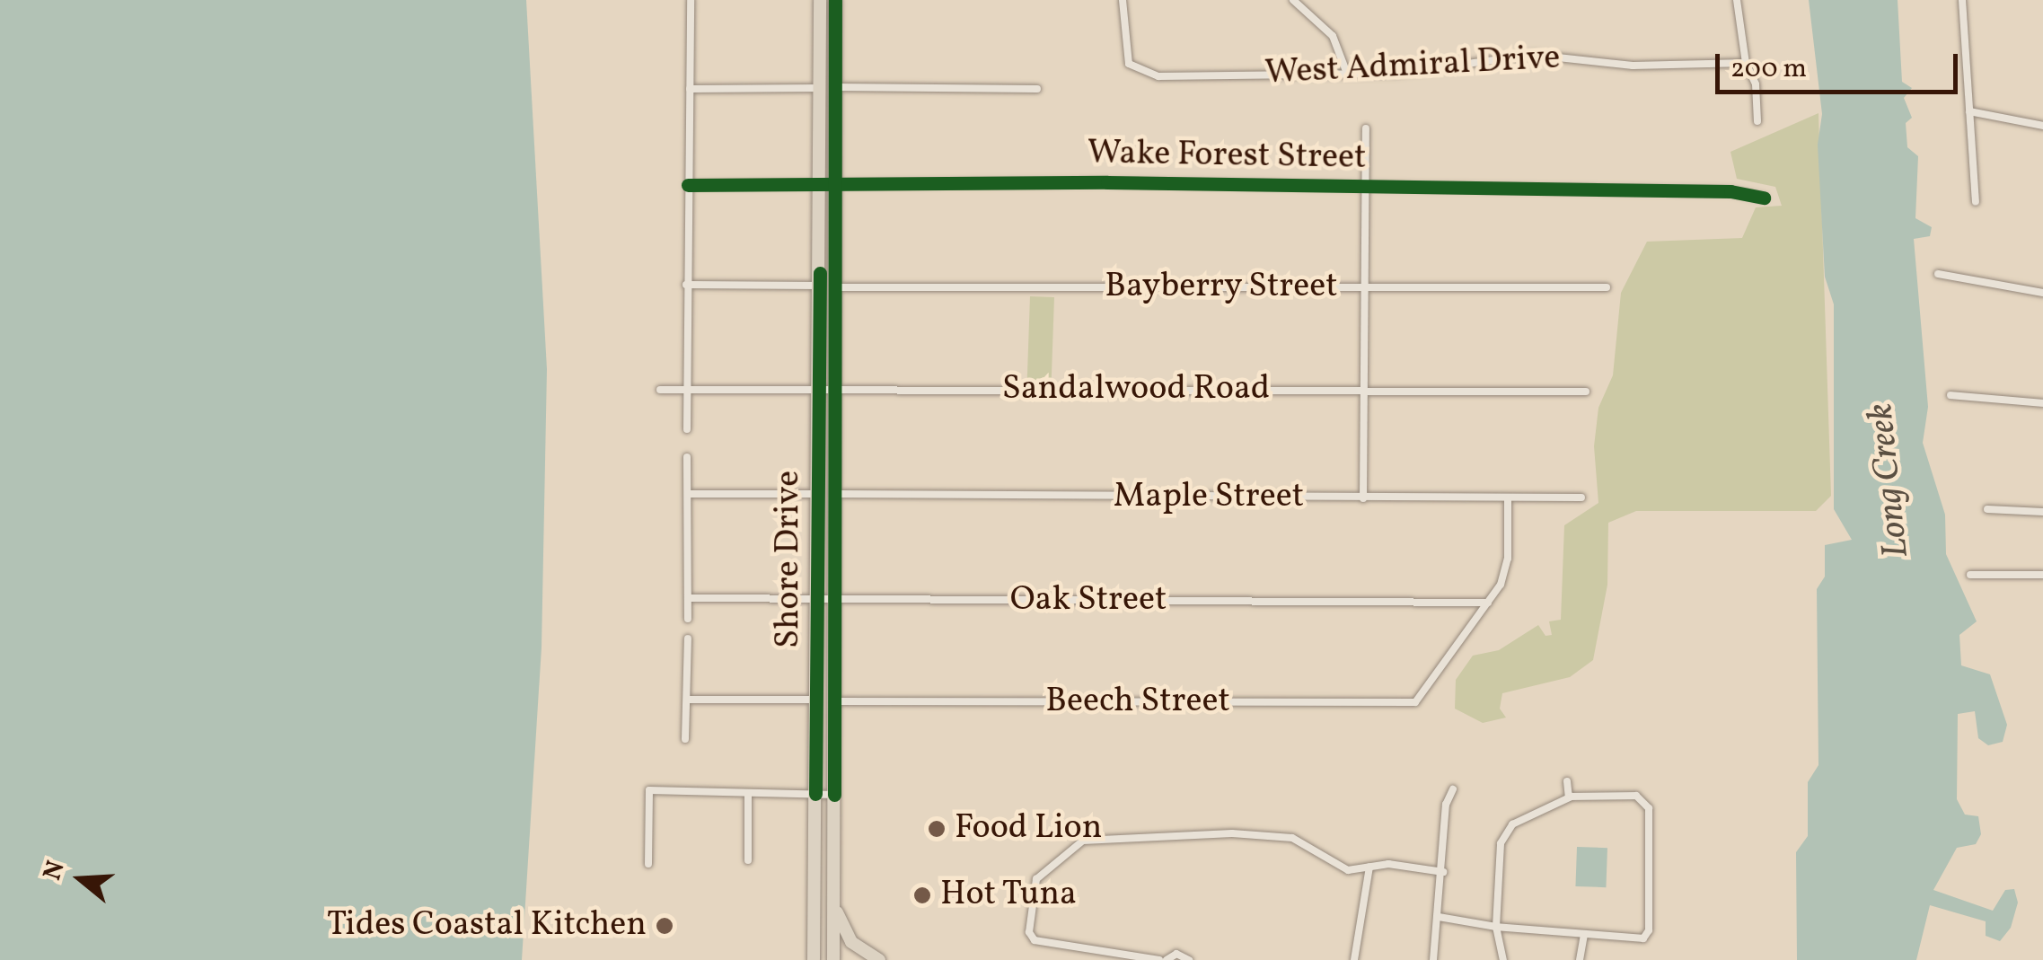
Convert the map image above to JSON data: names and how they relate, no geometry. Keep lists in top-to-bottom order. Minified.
{"streets":{"highway":["Shore Drive"],"street":["West Admiral Drive","Wake Forest Street","Bayberry Street","Sandalwood Road","Maple Street","Oak Street","Beech Street"]},"crossings":[["Wake Forest Street","Shore Drive"],["Bayberry Street","Shore Drive"],["Sandalwood Road","Shore Drive"],["Maple Street","Shore Drive"],["Shore Drive","Oak Street"],["Shore Drive","Beech Street"],["Oak Street","Beech Street"]],"water":["Long Creek"],"places":["Food Lion","Hot Tuna","Tides Coastal Kitchen"],"scale_bar":"200 m","north":"left"}
